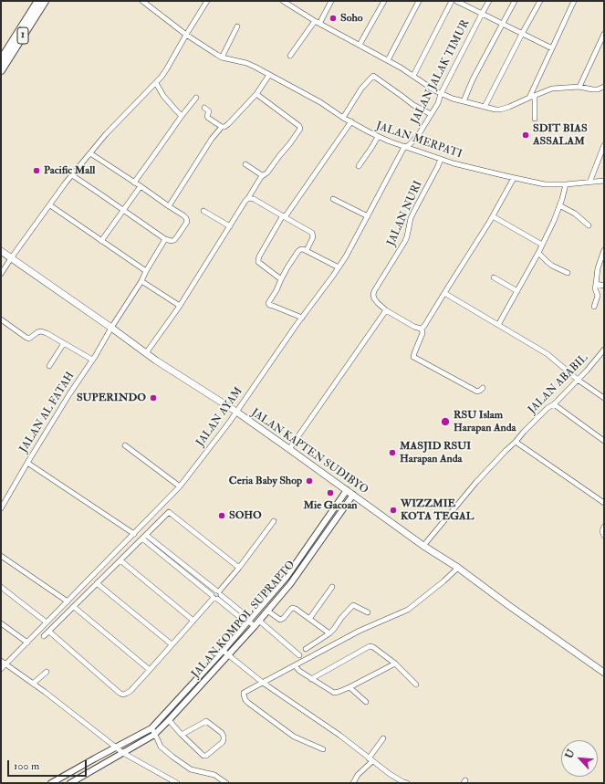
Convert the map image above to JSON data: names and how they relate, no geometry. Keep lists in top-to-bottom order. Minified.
{"streets":{"highway":["1"],"main road":["JALAN KAPTEN SUDIBYO"],"street":["JALAN JALAK TIMUR","JALAN MERPATI","JALAN NURI","JALAN ABABIL","JALAN AL FATAH","JALAN AYAM","JALAN KOMPOL SUPRAPTO"]},"crossings":[["JALAN JALAK TIMUR","JALAN MERPATI"],["JALAN JALAK TIMUR","JALAN AYAM"],["JALAN MERPATI","JALAN NURI"],["JALAN MERPATI","JALAN AYAM"],["JALAN ABABIL","JALAN KAPTEN SUDIBYO"],["JALAN AL FATAH","JALAN KAPTEN SUDIBYO"],["JALAN AYAM","JALAN KAPTEN SUDIBYO"],["JALAN KAPTEN SUDIBYO","JALAN KOMPOL SUPRAPTO"]],"places":["Soho","SDIT BIAS ASSALAM","Pacific Mall","SUPERINDO","RSU Islam Harapan Anda","MASJID RSUI Harapan Anda","Ceria Baby Shop","Mie Gacoan","WIZZMIE KOTA TEGAL","SOHO"],"scale_bar":"100 m","north":"top left"}
